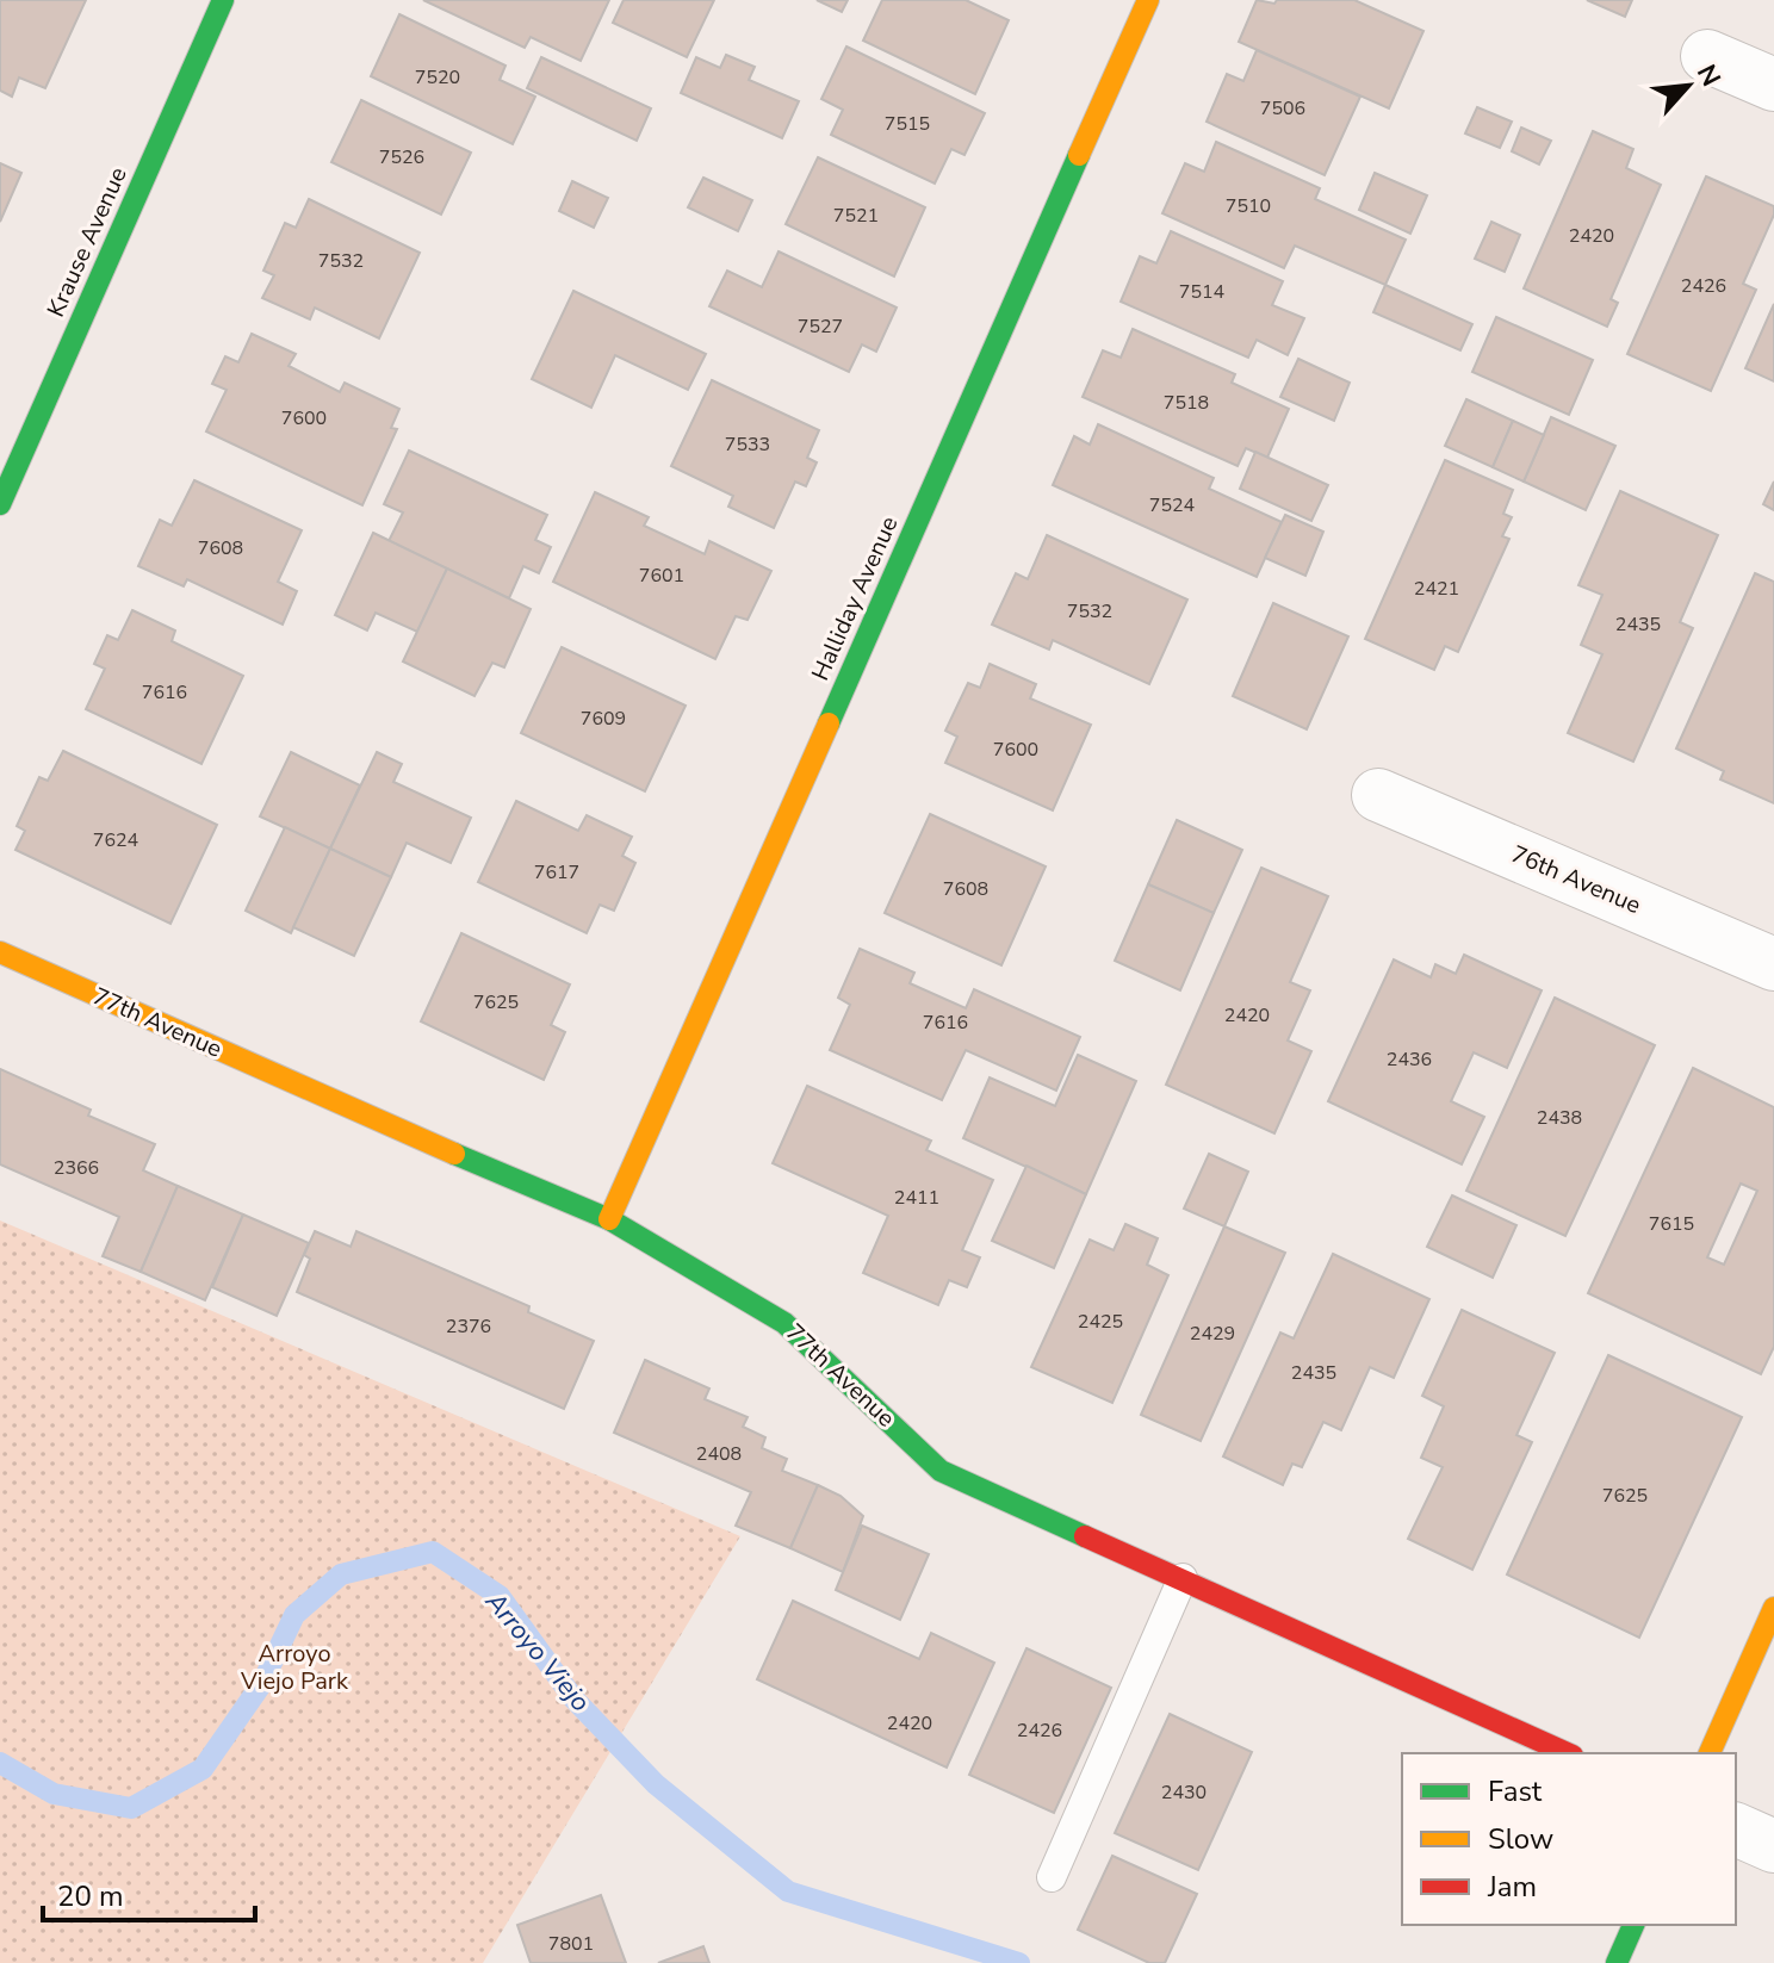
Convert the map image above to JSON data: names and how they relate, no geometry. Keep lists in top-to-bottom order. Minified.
{"streets":{"street":["Krause Avenue","Halliday Avenue","76th Avenue","77th Avenue"]},"crossings":[["Halliday Avenue","77th Avenue"]],"water":["Arroyo Viejo"],"parks":["Arroyo Viejo Park"],"house_numbers":["7520","7506","7515","7526","7510","7521","2420","7532","2426","7514","7527","7518","7600","7533","7524","7608","7601","2421","7532","2435","7616","7609","7600","7624","7617","7608","7625","2420","7616","2436","2438","2366","2411","7615","2425","2376","2429","2435","2408","7625","2420","2426","2430","7801"],"legend":["Fast","Slow","Jam"],"scale_bar":"20 m","north":"top right"}
